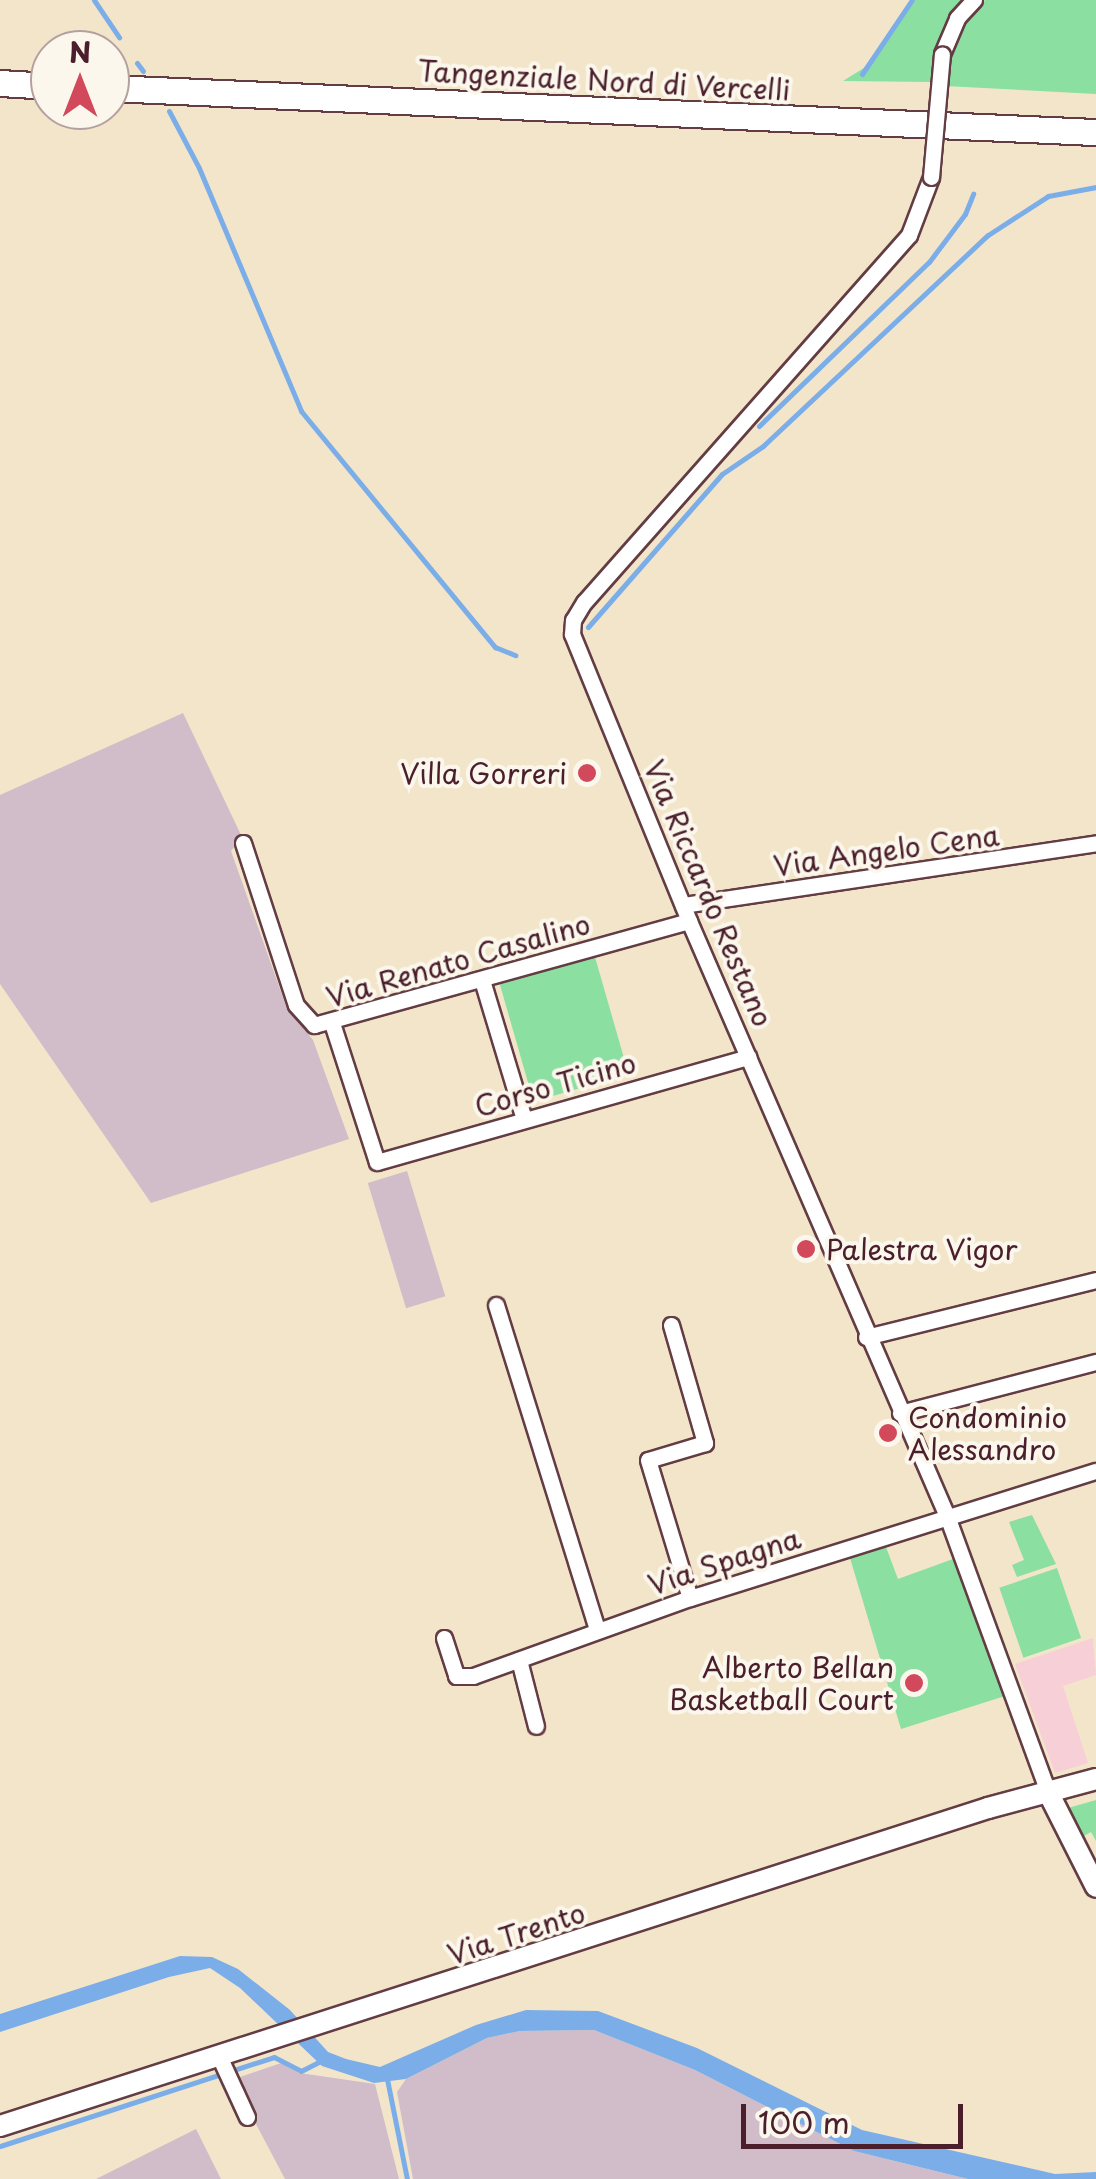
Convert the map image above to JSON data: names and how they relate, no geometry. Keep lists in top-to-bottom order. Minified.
{"streets":{"main road":["Tangenziale Nord di Vercelli"],"street":["Via Angelo Cena","Via Riccardo Restano","Via Renato Casalino","Corso Ticino","Via Spagna","Via Trento"]},"crossings":[["Via Angelo Cena","Via Riccardo Restano"],["Via Angelo Cena","Via Renato Casalino"],["Via Riccardo Restano","Via Renato Casalino"],["Via Riccardo Restano","Corso Ticino"],["Via Riccardo Restano","Via Spagna"],["Via Riccardo Restano","Via Trento"],["Via Renato Casalino","Corso Ticino"]],"places":["Villa Gorreri","Palestra Vigor","Condominio Alessandro","Alberto Bellan Basketball Court"],"scale_bar":"100 m","north":"top"}
